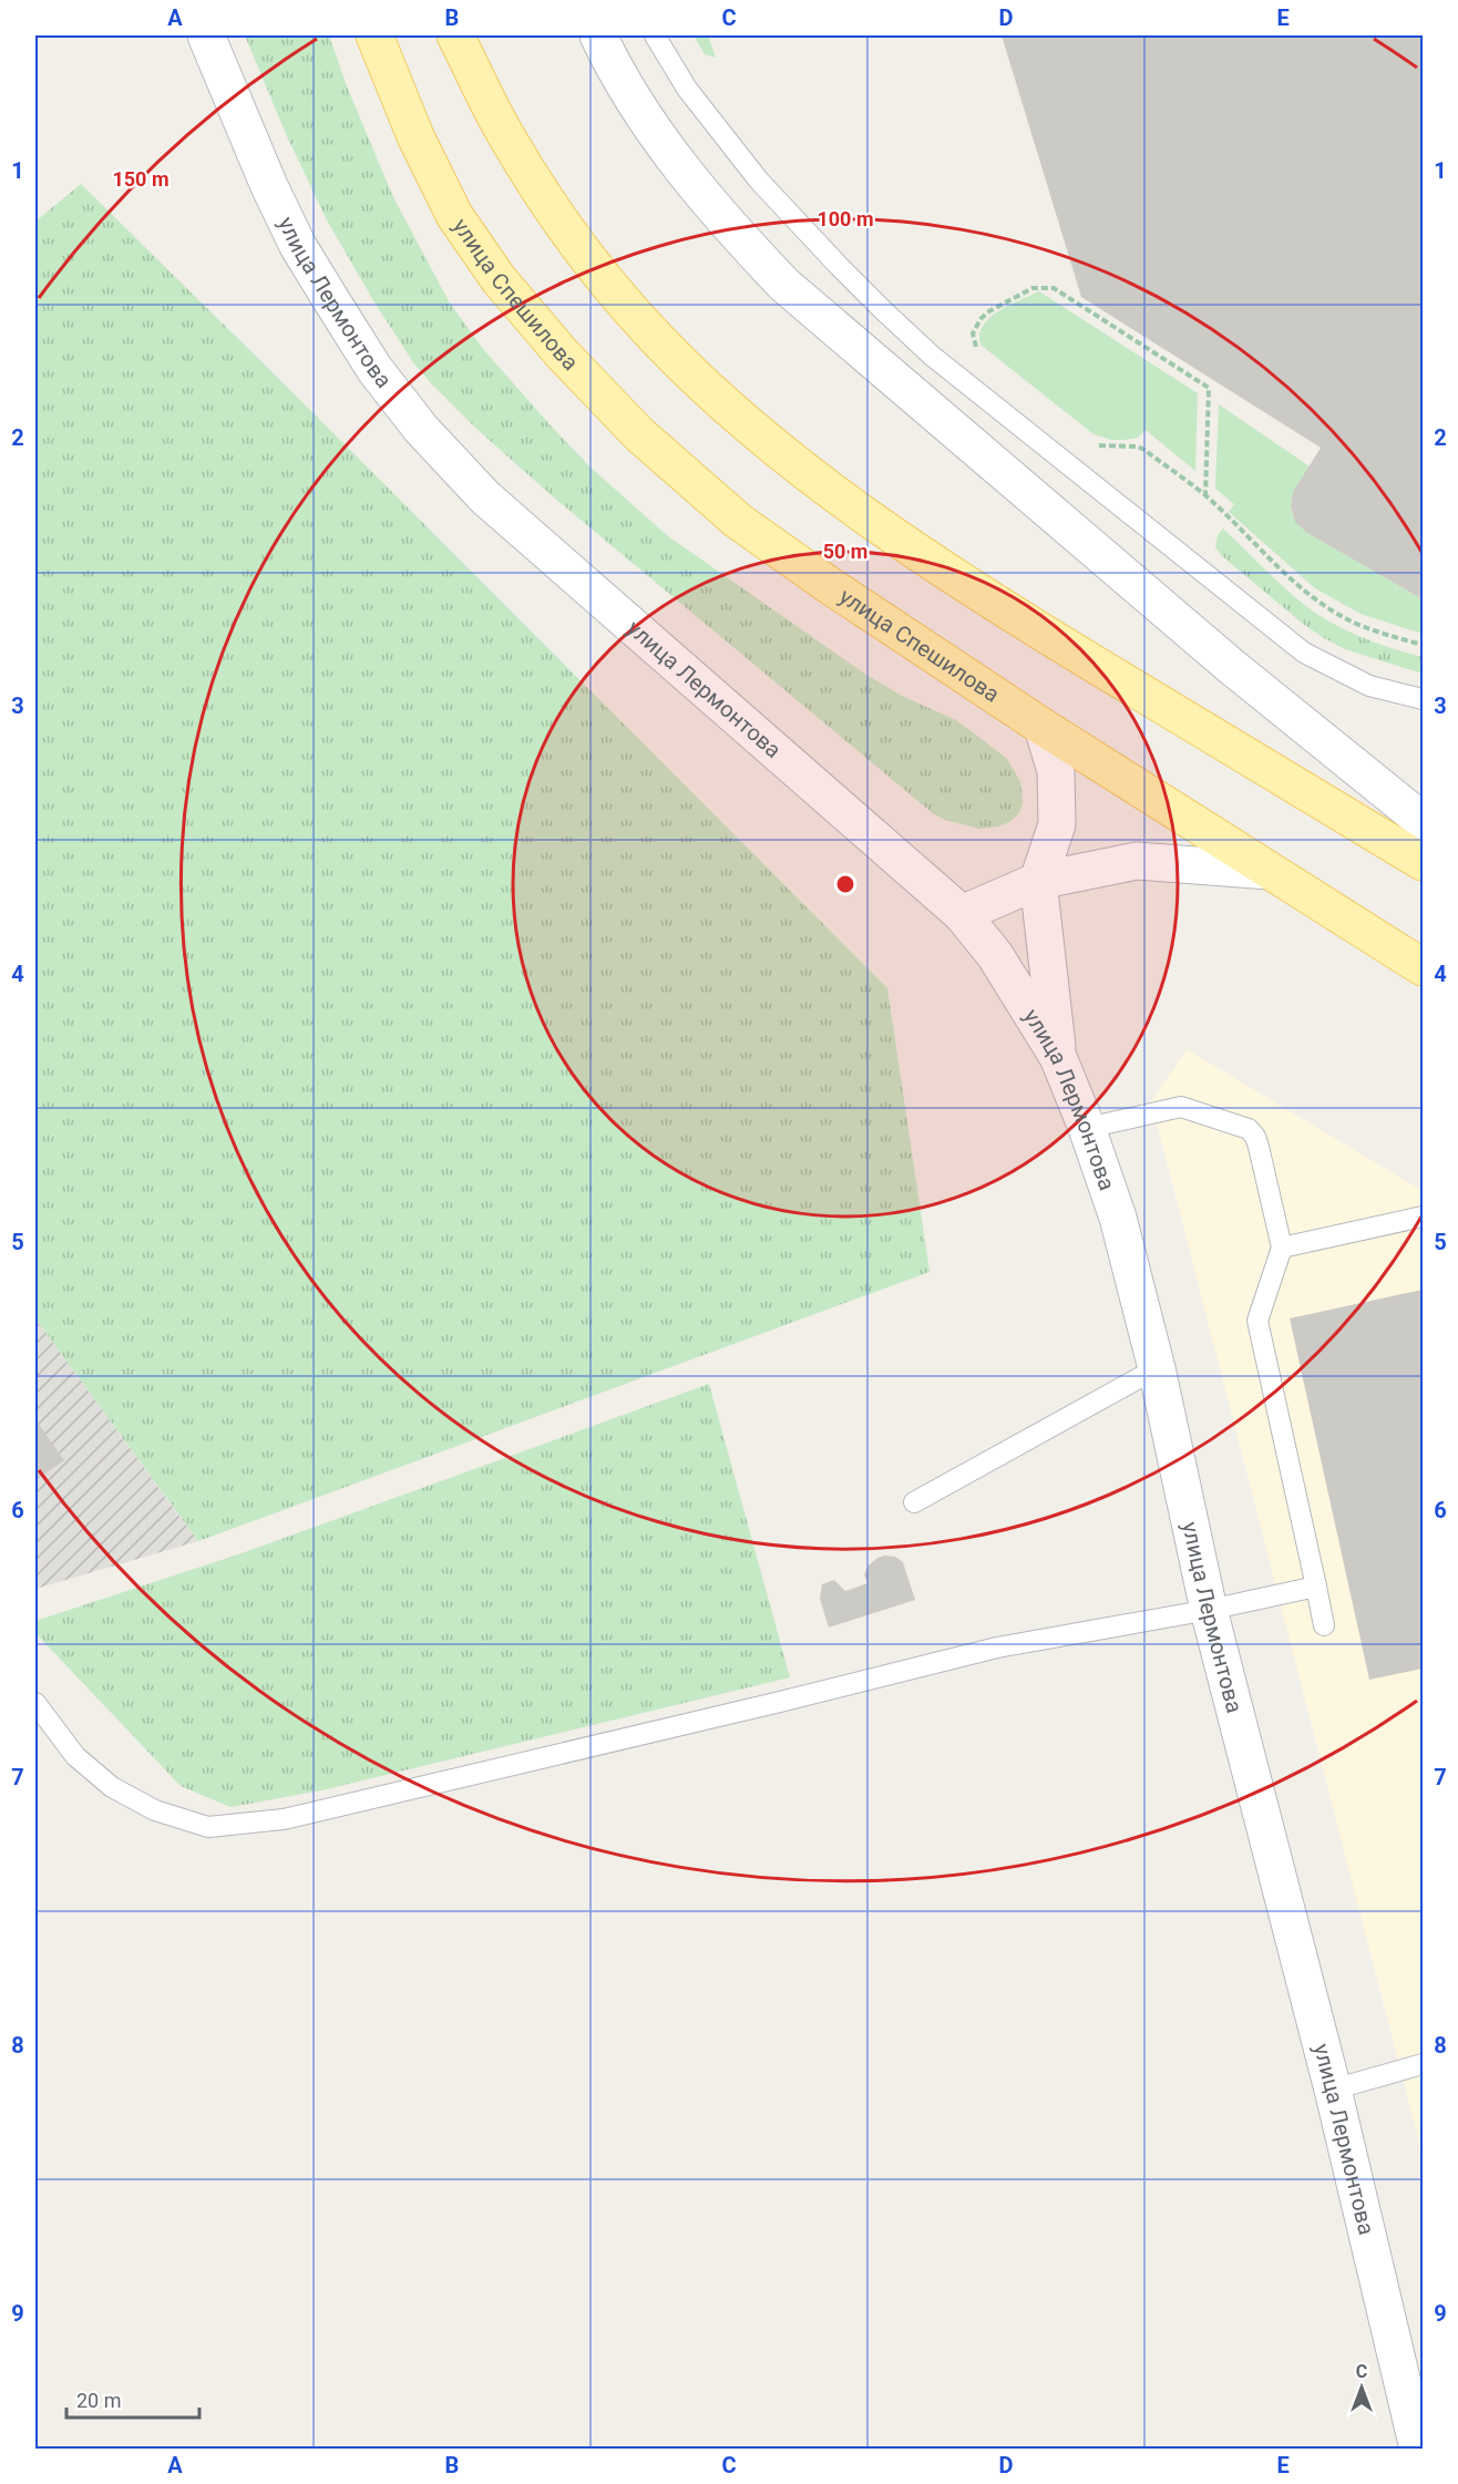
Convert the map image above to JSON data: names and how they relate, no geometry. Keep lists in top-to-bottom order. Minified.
{"streets":{"main road":["улица Спешилова"],"street":["улица Лермонтова"]},"scale_bar":"20 m","north":"top","grid":{"columns":["A","B","C","D","E"],"rows":["1","2","3","4","5","6","7","8","9"]},"rings":["150 m","100 m","50 m"]}
